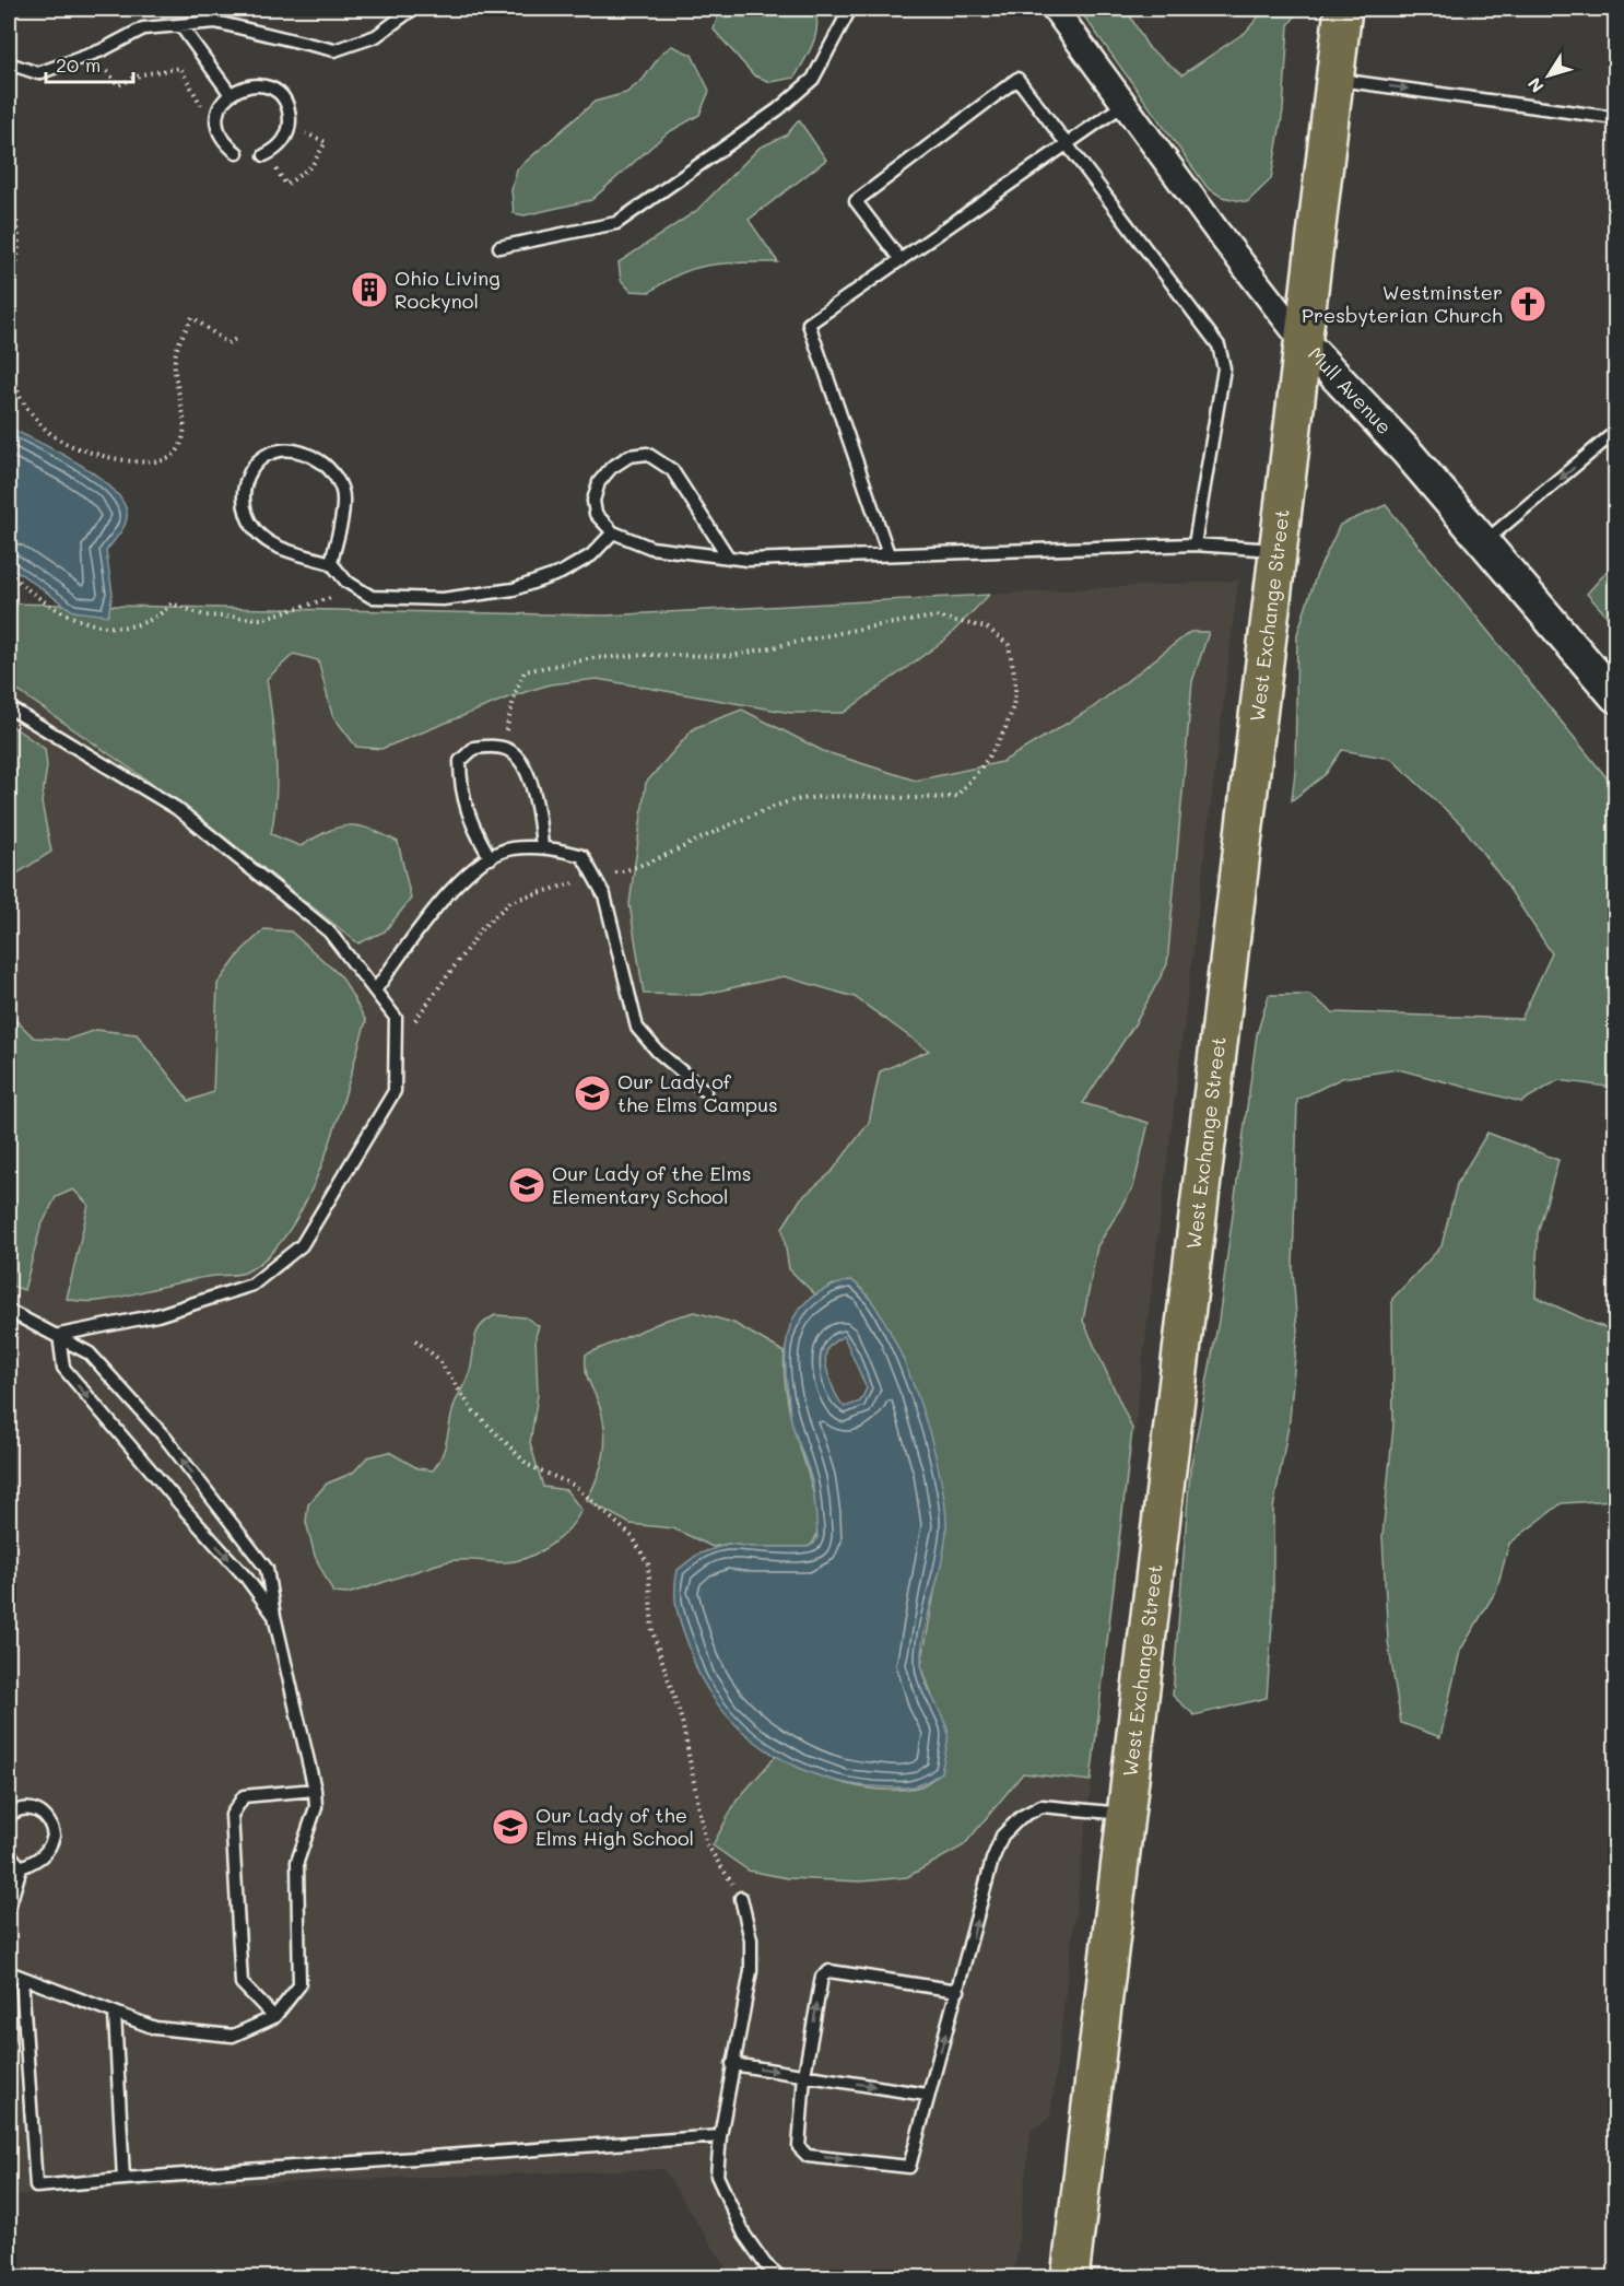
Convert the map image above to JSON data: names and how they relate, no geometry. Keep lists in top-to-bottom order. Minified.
{"streets":{"main road":["West Exchange Street"],"street":["Mull Avenue"]},"crossings":[["Mull Avenue","West Exchange Street"]],"places":{"building":["Ohio Living Rockynol"],"church":["Westminster Presbyterian Church"],"school or university":["Our Lady of the Elms Campus","Our Lady of the Elms Elementary School","Our Lady of the Elms High School"]},"scale_bar":"20 m","north":"bottom left"}
